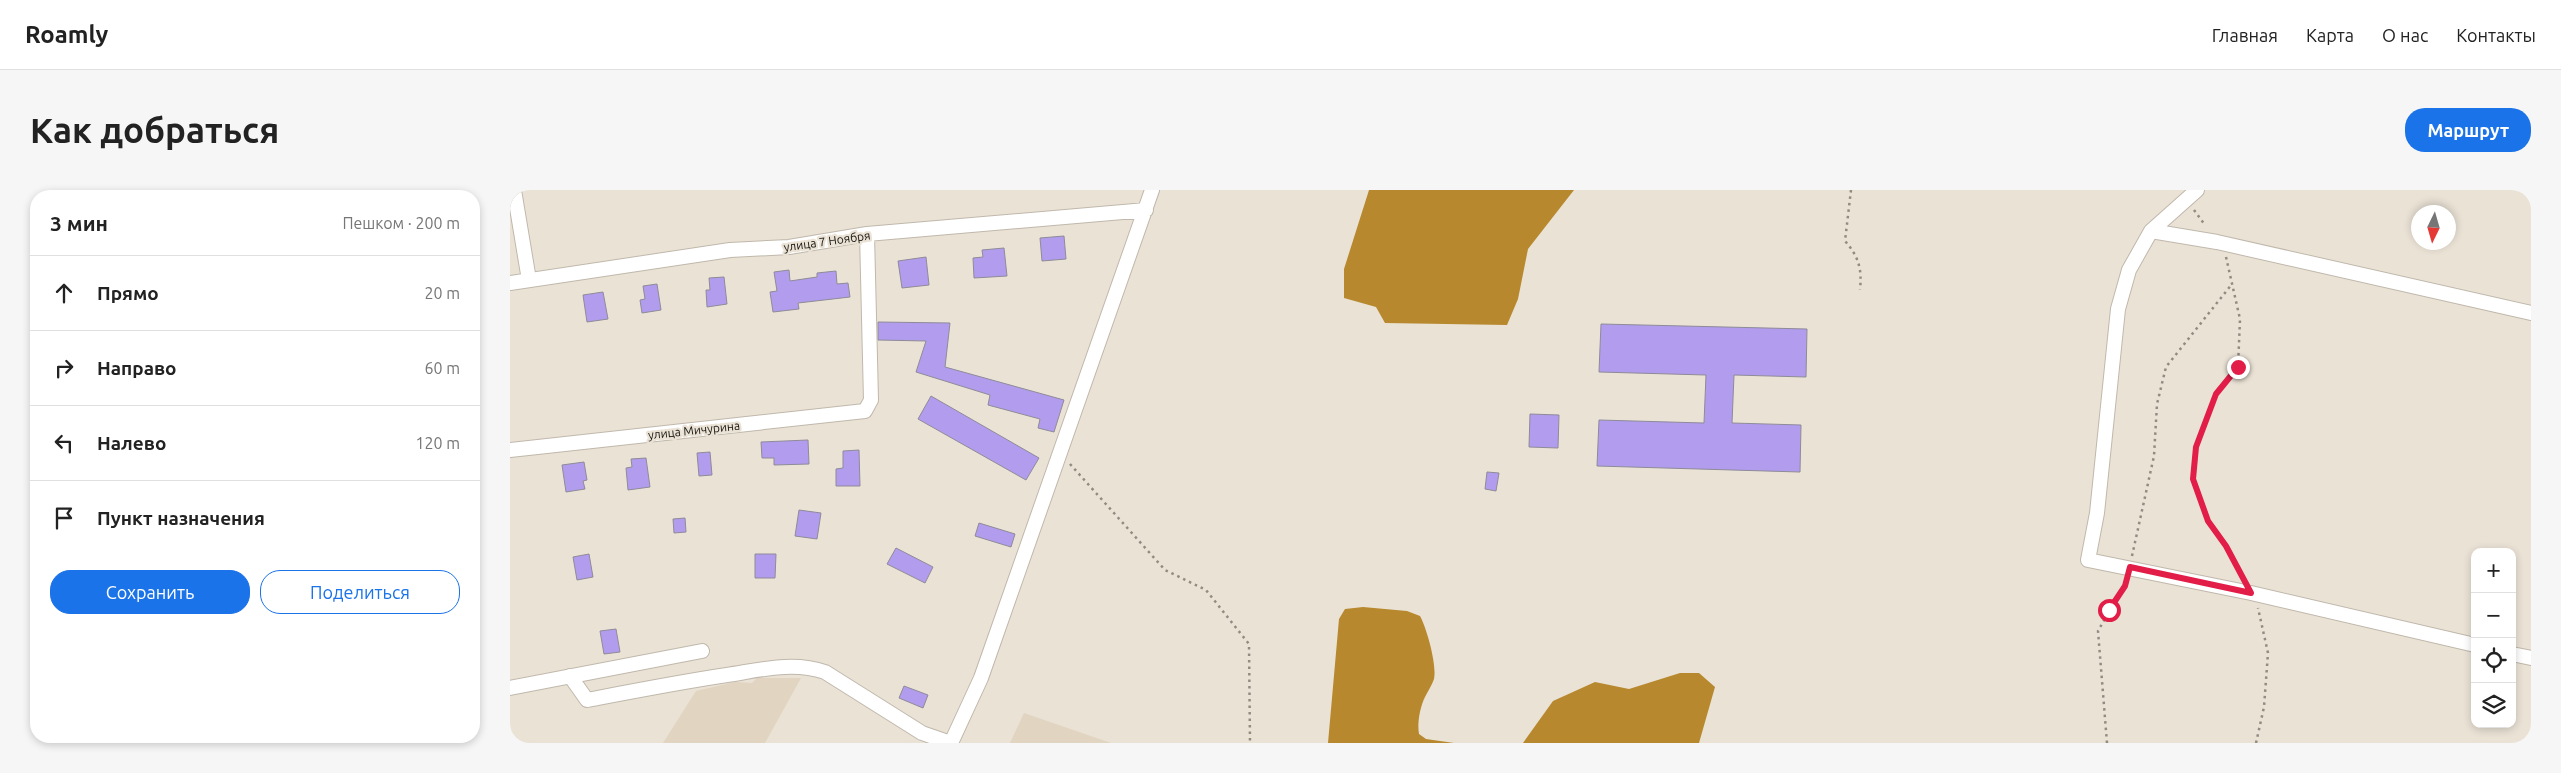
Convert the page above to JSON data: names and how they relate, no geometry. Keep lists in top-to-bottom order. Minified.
{"streets":{"street":["улица 7 Ноября","улица Мичурина"]},"crossings":[["улица 7 Ноября","улица Мичурина"]],"north":"bottom","page":{"header":"Roamly","nav":["Главная","Карта","О нас","Контакты"],"buttons":["Маршрут",["Сохранить","Поделиться"]],"title":"Как добраться","heading":["3 мин","Пешком · 200 m"],"list":[["Прямо","20 m"],["Направо","60 m"],["Налево","120 m"],"Пункт назначения"],"map_buttons":["+","−"]}}
